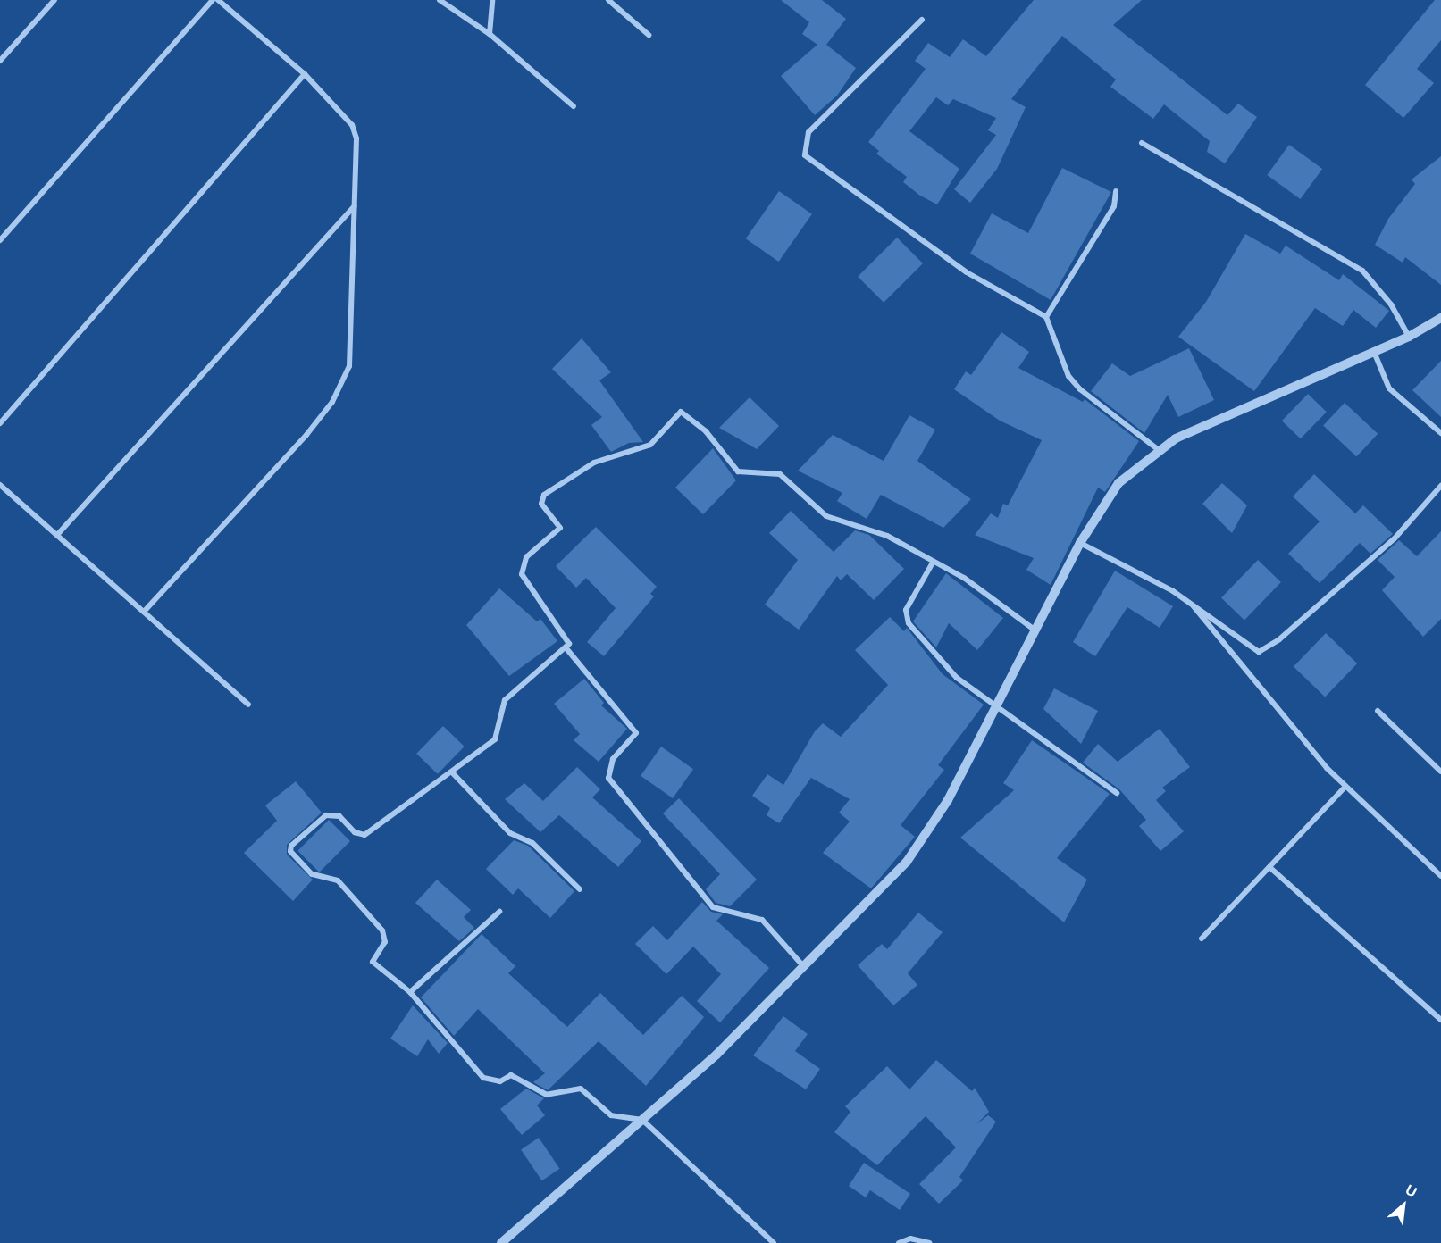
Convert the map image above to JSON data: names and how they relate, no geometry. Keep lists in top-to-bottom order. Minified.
{"north":"top right"}
